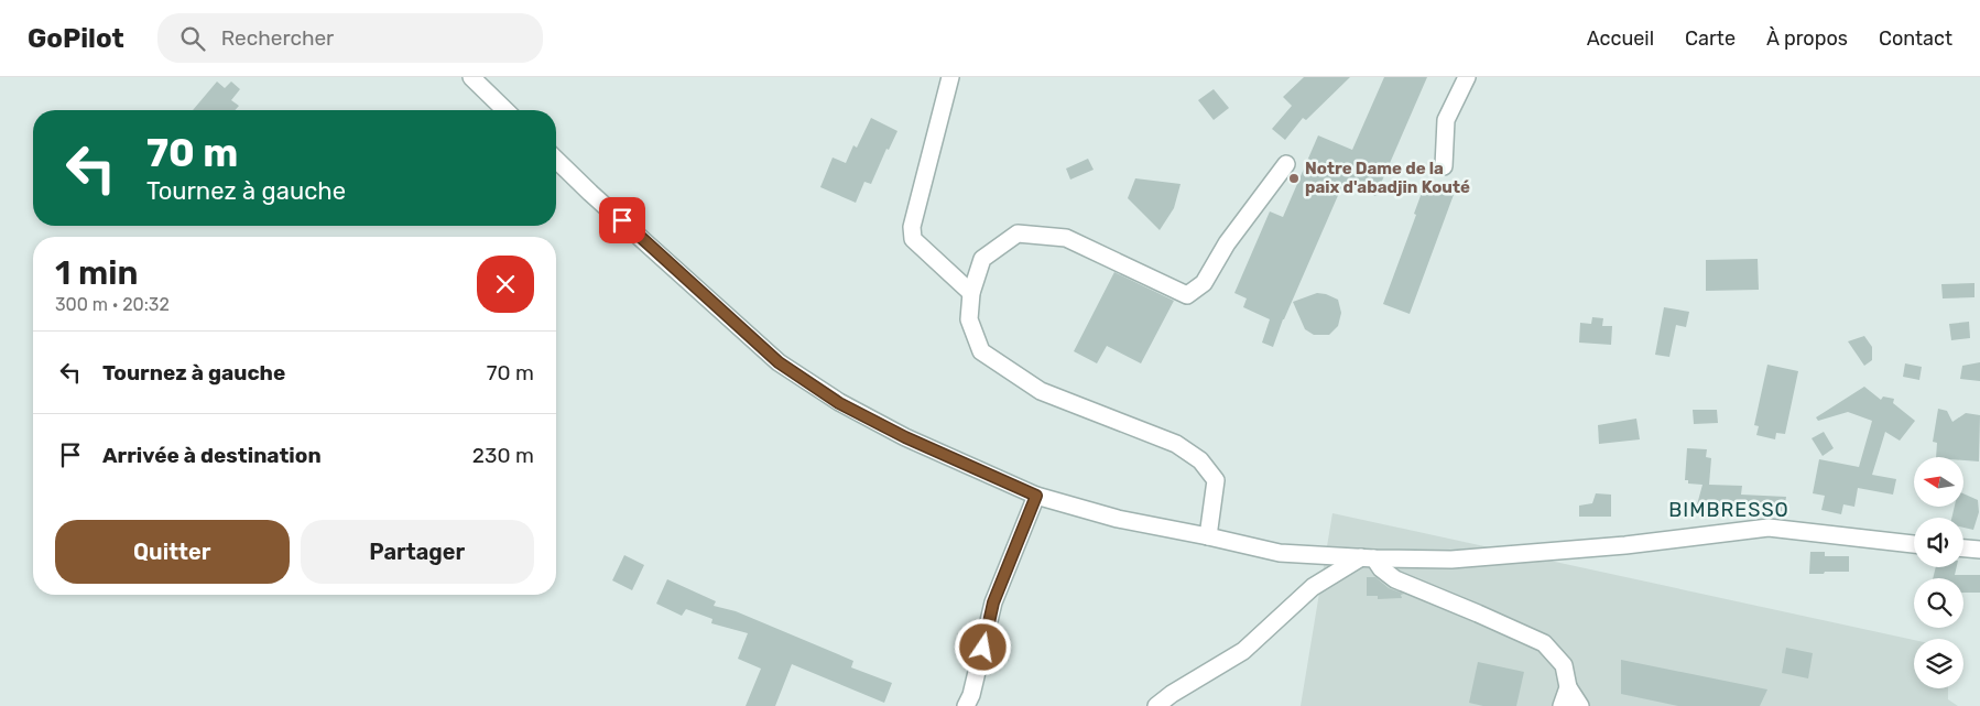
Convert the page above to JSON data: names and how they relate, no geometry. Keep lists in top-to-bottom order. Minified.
{"districts":["BIMBRESSO"],"places":["Notre Dame de la paix d'abadjin Kouté"],"north":"left","page":{"header":"GoPilot","search":"Rechercher","nav":["Accueil","Carte","À propos","Contact"],"turn":["70 m","Tournez à gauche"],"heading":["1 min","300 m · 20:32"],"list":[{"name":"Tournez à gauche","value":"70 m"},{"name":"Arrivée à destination","value":"230 m"}],"buttons":["Quitter","Partager"]}}
